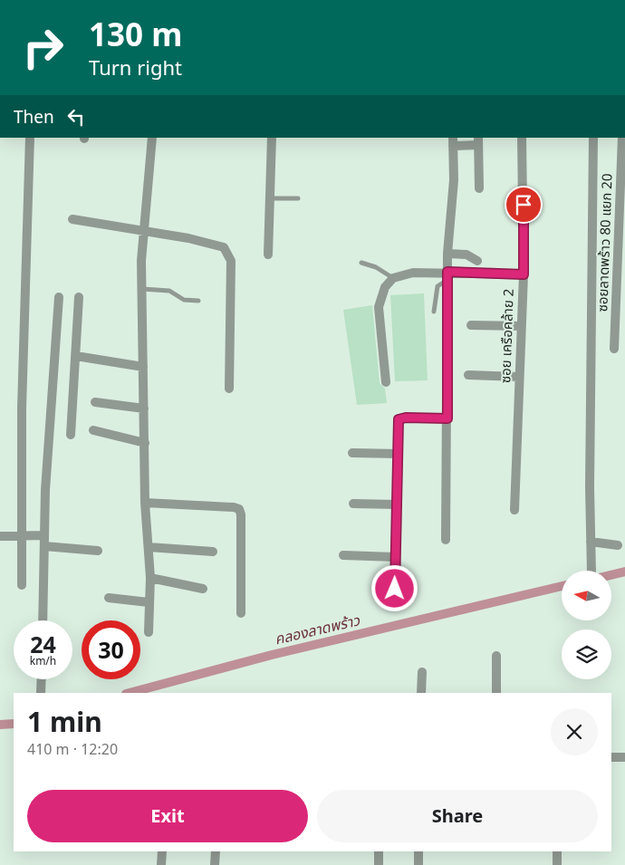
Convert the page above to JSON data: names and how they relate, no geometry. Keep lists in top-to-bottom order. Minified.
{"streets":{"street":["ซอยลาดพร้าว 80 แยก 20","ซอย เครือคล้าย 2"]},"water":["คลองลาดพร้าว"],"north":"left","page":{"turn":["130 m","Turn right"],"then":"Then","speed":"24 km/h","limit":"30","heading":["1 min","410 m · 12:20"],"buttons":["Exit","Share"]}}
